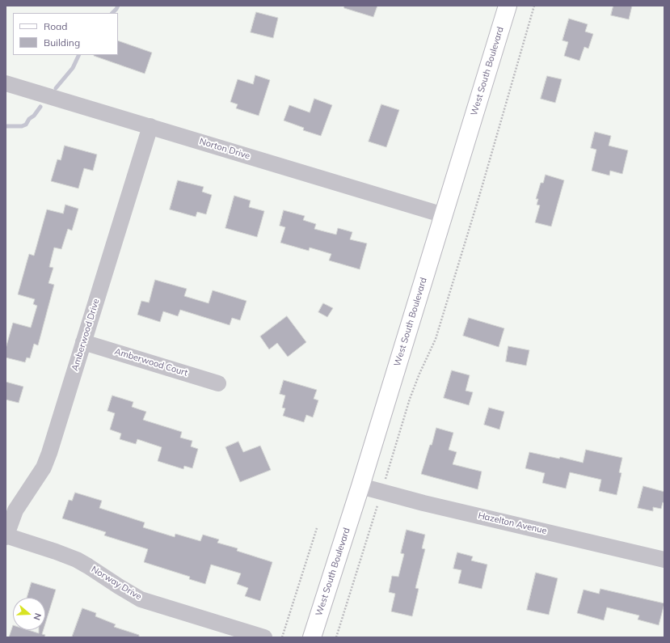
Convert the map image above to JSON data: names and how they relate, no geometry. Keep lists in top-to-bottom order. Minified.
{"streets":{"street":["West South Boulevard","Norton Drive","Amberwood Drive","Amberwood Court","Hazelton Avenue","Norway Drive"]},"crossings":[["West South Boulevard","Norton Drive"],["West South Boulevard","Hazelton Avenue"],["Norton Drive","Amberwood Drive"],["Amberwood Drive","Amberwood Court"],["Amberwood Drive","Norway Drive"]],"legend":["Road","Building"],"north":"right"}
